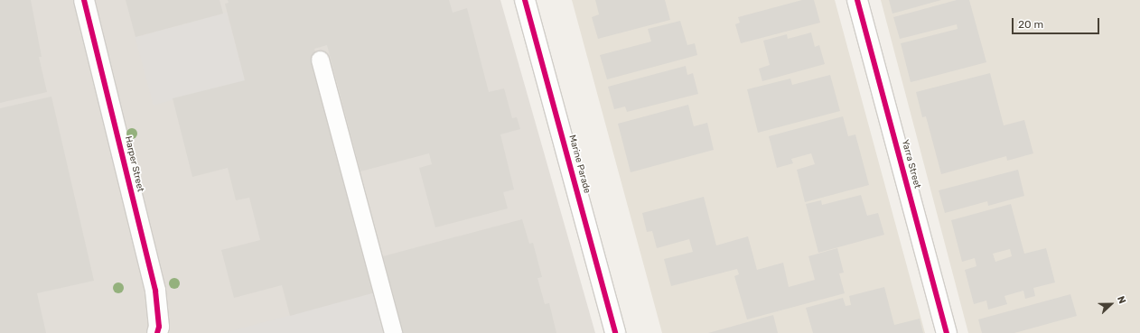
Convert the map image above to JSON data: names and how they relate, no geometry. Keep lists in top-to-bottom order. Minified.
{"streets":{"street":["Harper Street","Marine Parade","Yarra Street"]},"scale_bar":"20 m","north":"right"}
